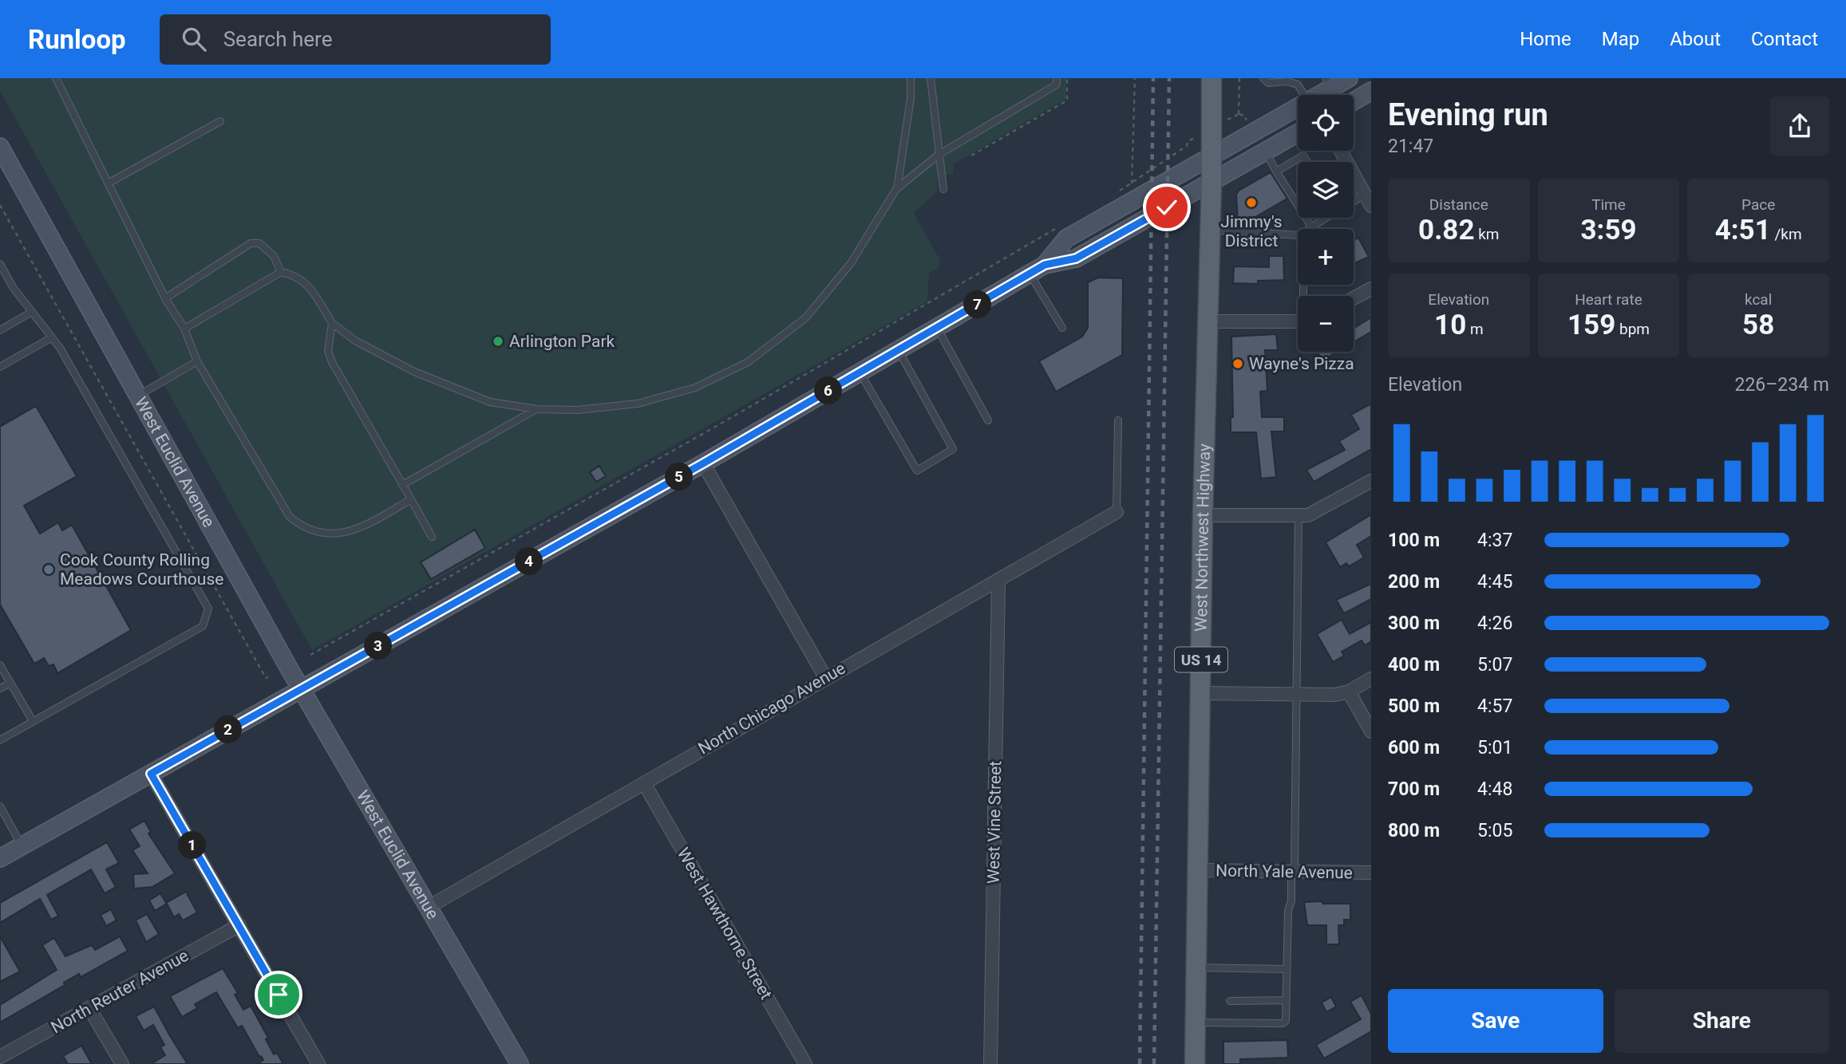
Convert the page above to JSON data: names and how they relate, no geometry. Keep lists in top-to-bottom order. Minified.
{"streets":{"main road":["West Euclid Avenue","West Northwest Highway","US 14"],"street":["North Chicago Avenue","West Vine Street","North Yale Avenue","West Hawthorne Street","North Reuter Avenue"]},"crossings":[["West Euclid Avenue","North Chicago Avenue"],["West Northwest Highway","North Yale Avenue"],["North Chicago Avenue","West Vine Street"],["North Chicago Avenue","West Hawthorne Street"]],"places":["Jimmy's District","Arlington Park","Wayne's Pizza","Cook County Rolling Meadows Courthouse"],"page":{"header":"Runloop","search":"Search here","nav":["Home","Map","About","Contact"],"heading":["Evening run","21:47"],"map_buttons":["+","−"],"stats":[["Distance","0.82 km"],["Time","3:59"],["Pace","4:51 /km"],["Elevation","10 m"],["Heart rate","159 bpm"],["kcal","58"]],"pins":["7","6","5","4","3","2","1"],"chart":["Elevation","226–234 m"],"list":[{"name":"100 m","note":"4:37"},{"name":"200 m","note":"4:45"},{"name":"300 m","note":"4:26"},{"name":"400 m","note":"5:07"},{"name":"500 m","note":"4:57"},{"name":"600 m","note":"5:01"},{"name":"700 m","note":"4:48"},{"name":"800 m","note":"5:05"}],"buttons":["Save","Share"]}}
